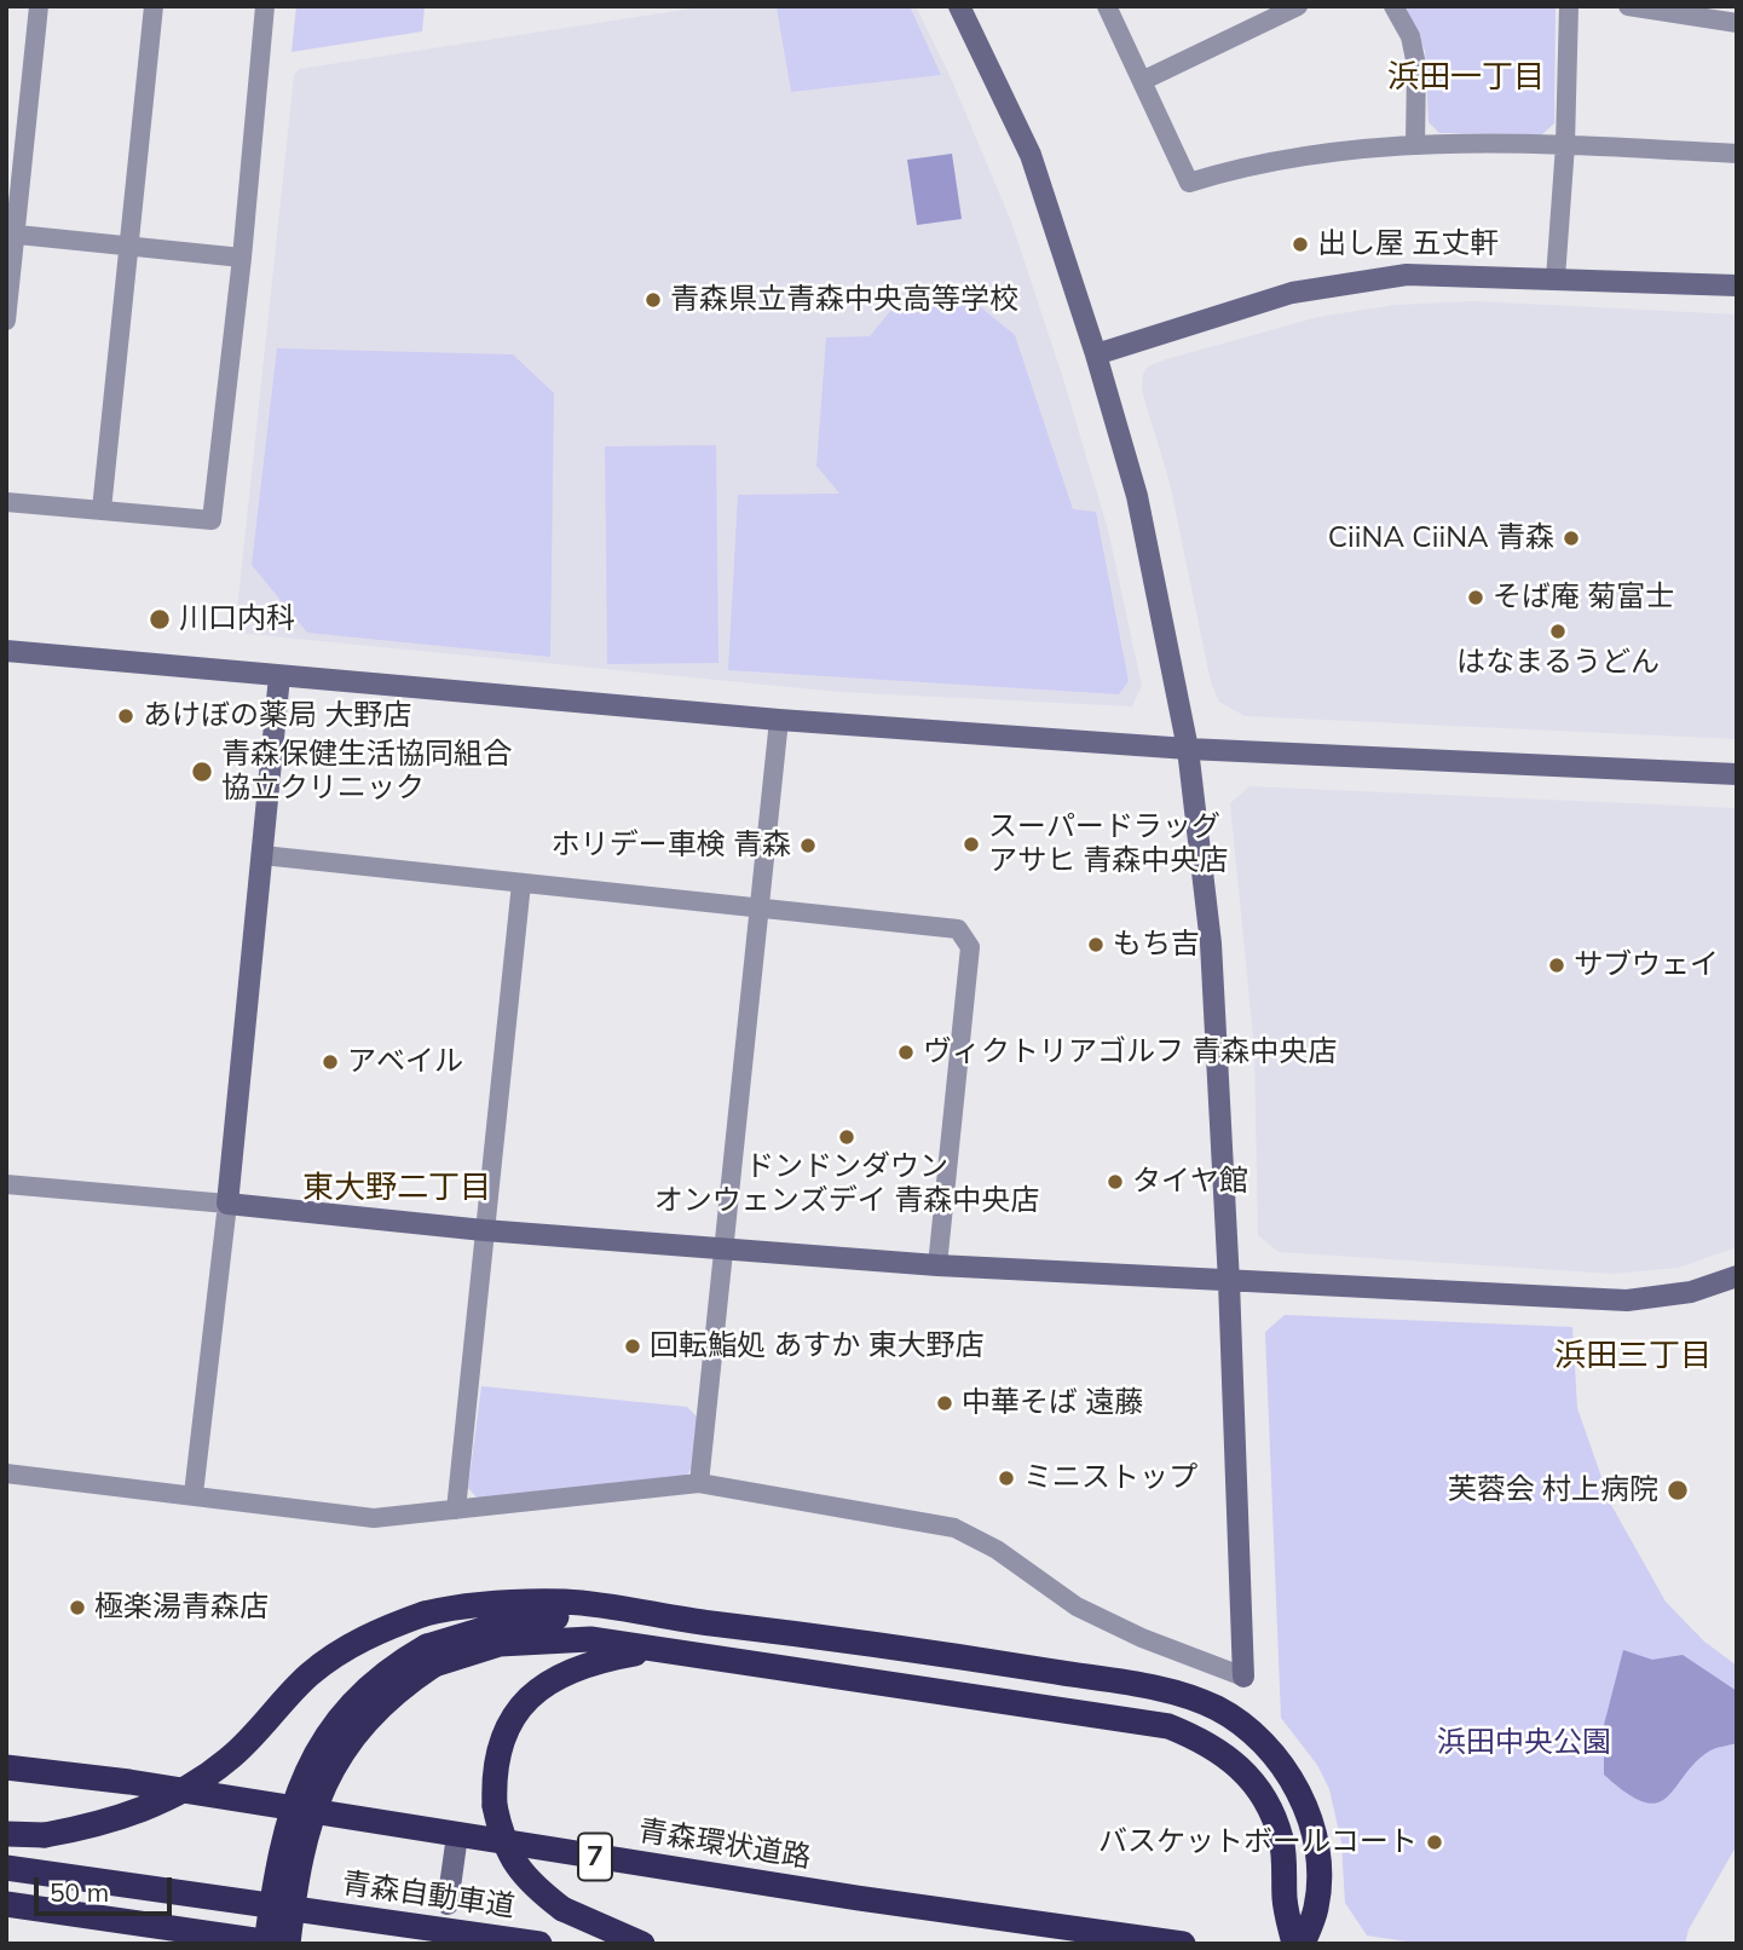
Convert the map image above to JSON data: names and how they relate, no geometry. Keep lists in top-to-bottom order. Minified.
{"streets":{"highway":["青森環状道路","7","青森自動車道"]},"districts":["浜田一丁目","東大野二丁目","浜田三丁目"],"parks":["浜田中央公園"],"places":["出し屋 五丈軒","青森県立青森中央高等学校","CiiNA CiiNA 青森","そば庵 菊富士","川口内科","はなまるうどん","あけぼの薬局 大野店","青森保健生活協同組合 協立クリニック","スーパードラッグ アサヒ 青森中央店","ホリデー車検 青森","もち吉","サブウェイ","ヴィクトリアゴルフ 青森中央店","アベイル","ドンドンダウン オンウェンズデイ 青森中央店","タイヤ館","回転鮨処 あすか 東大野店","中華そば 遠藤","ミニストップ","芙蓉会 村上病院","極楽湯青森店","バスケットボールコート"],"scale_bar":"50 m"}
